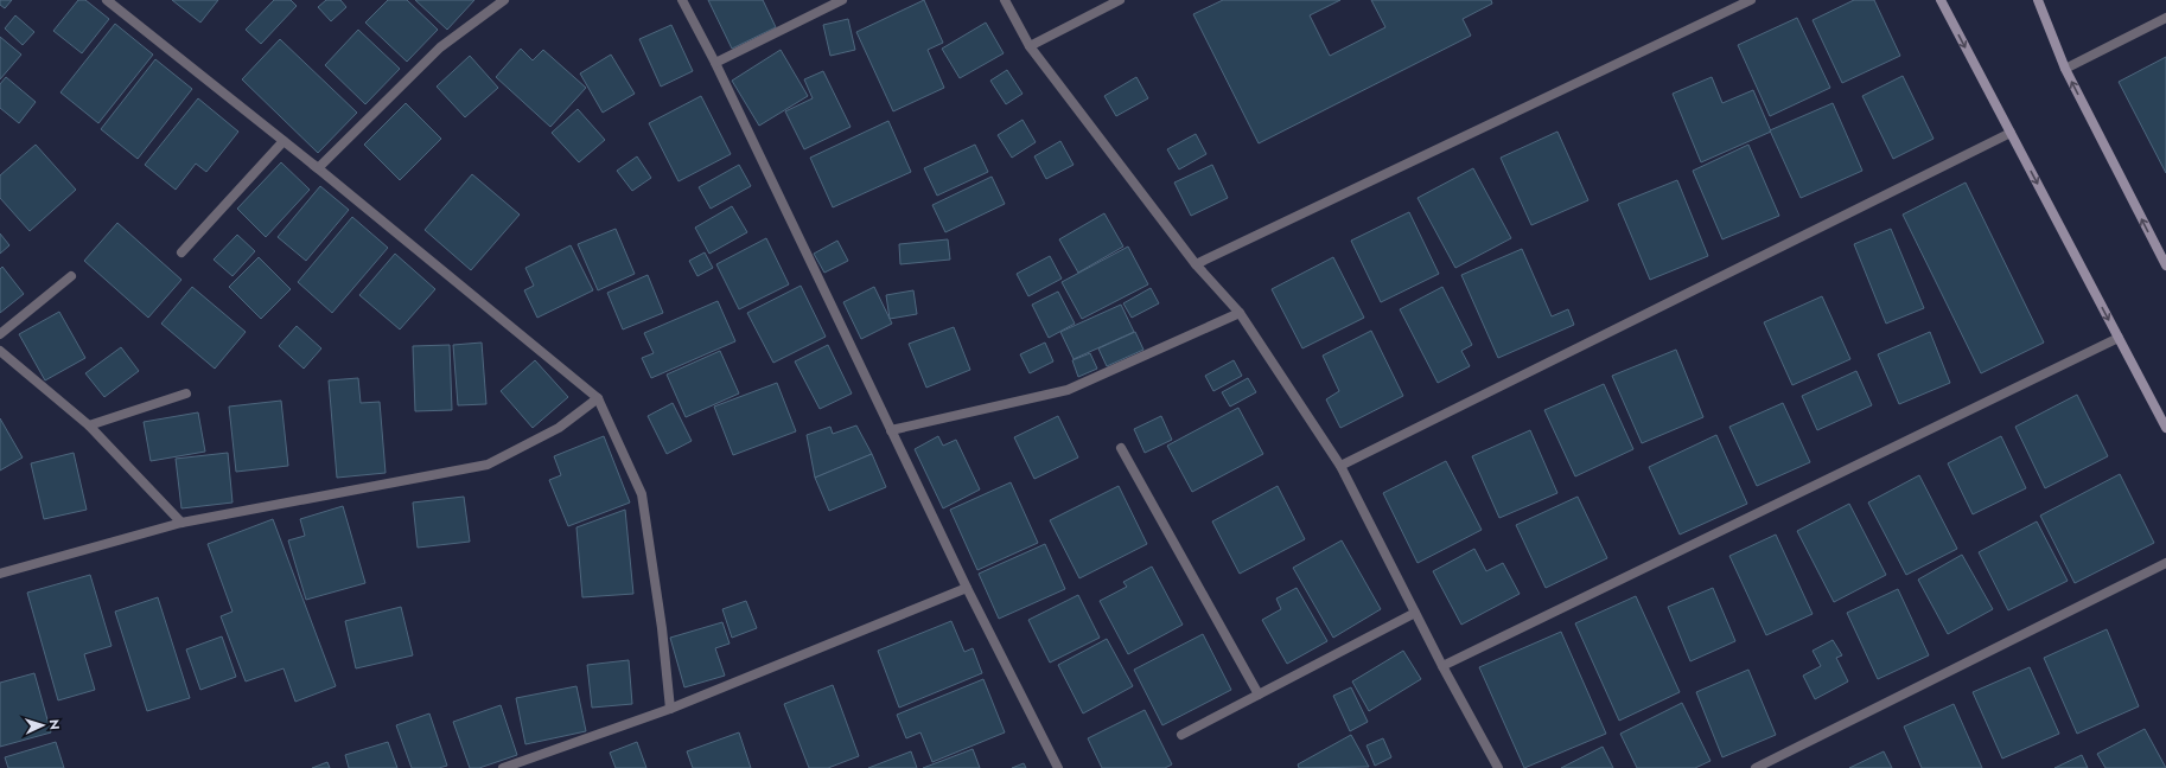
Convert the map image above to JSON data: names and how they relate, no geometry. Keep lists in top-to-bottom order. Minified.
{"north":"right"}
